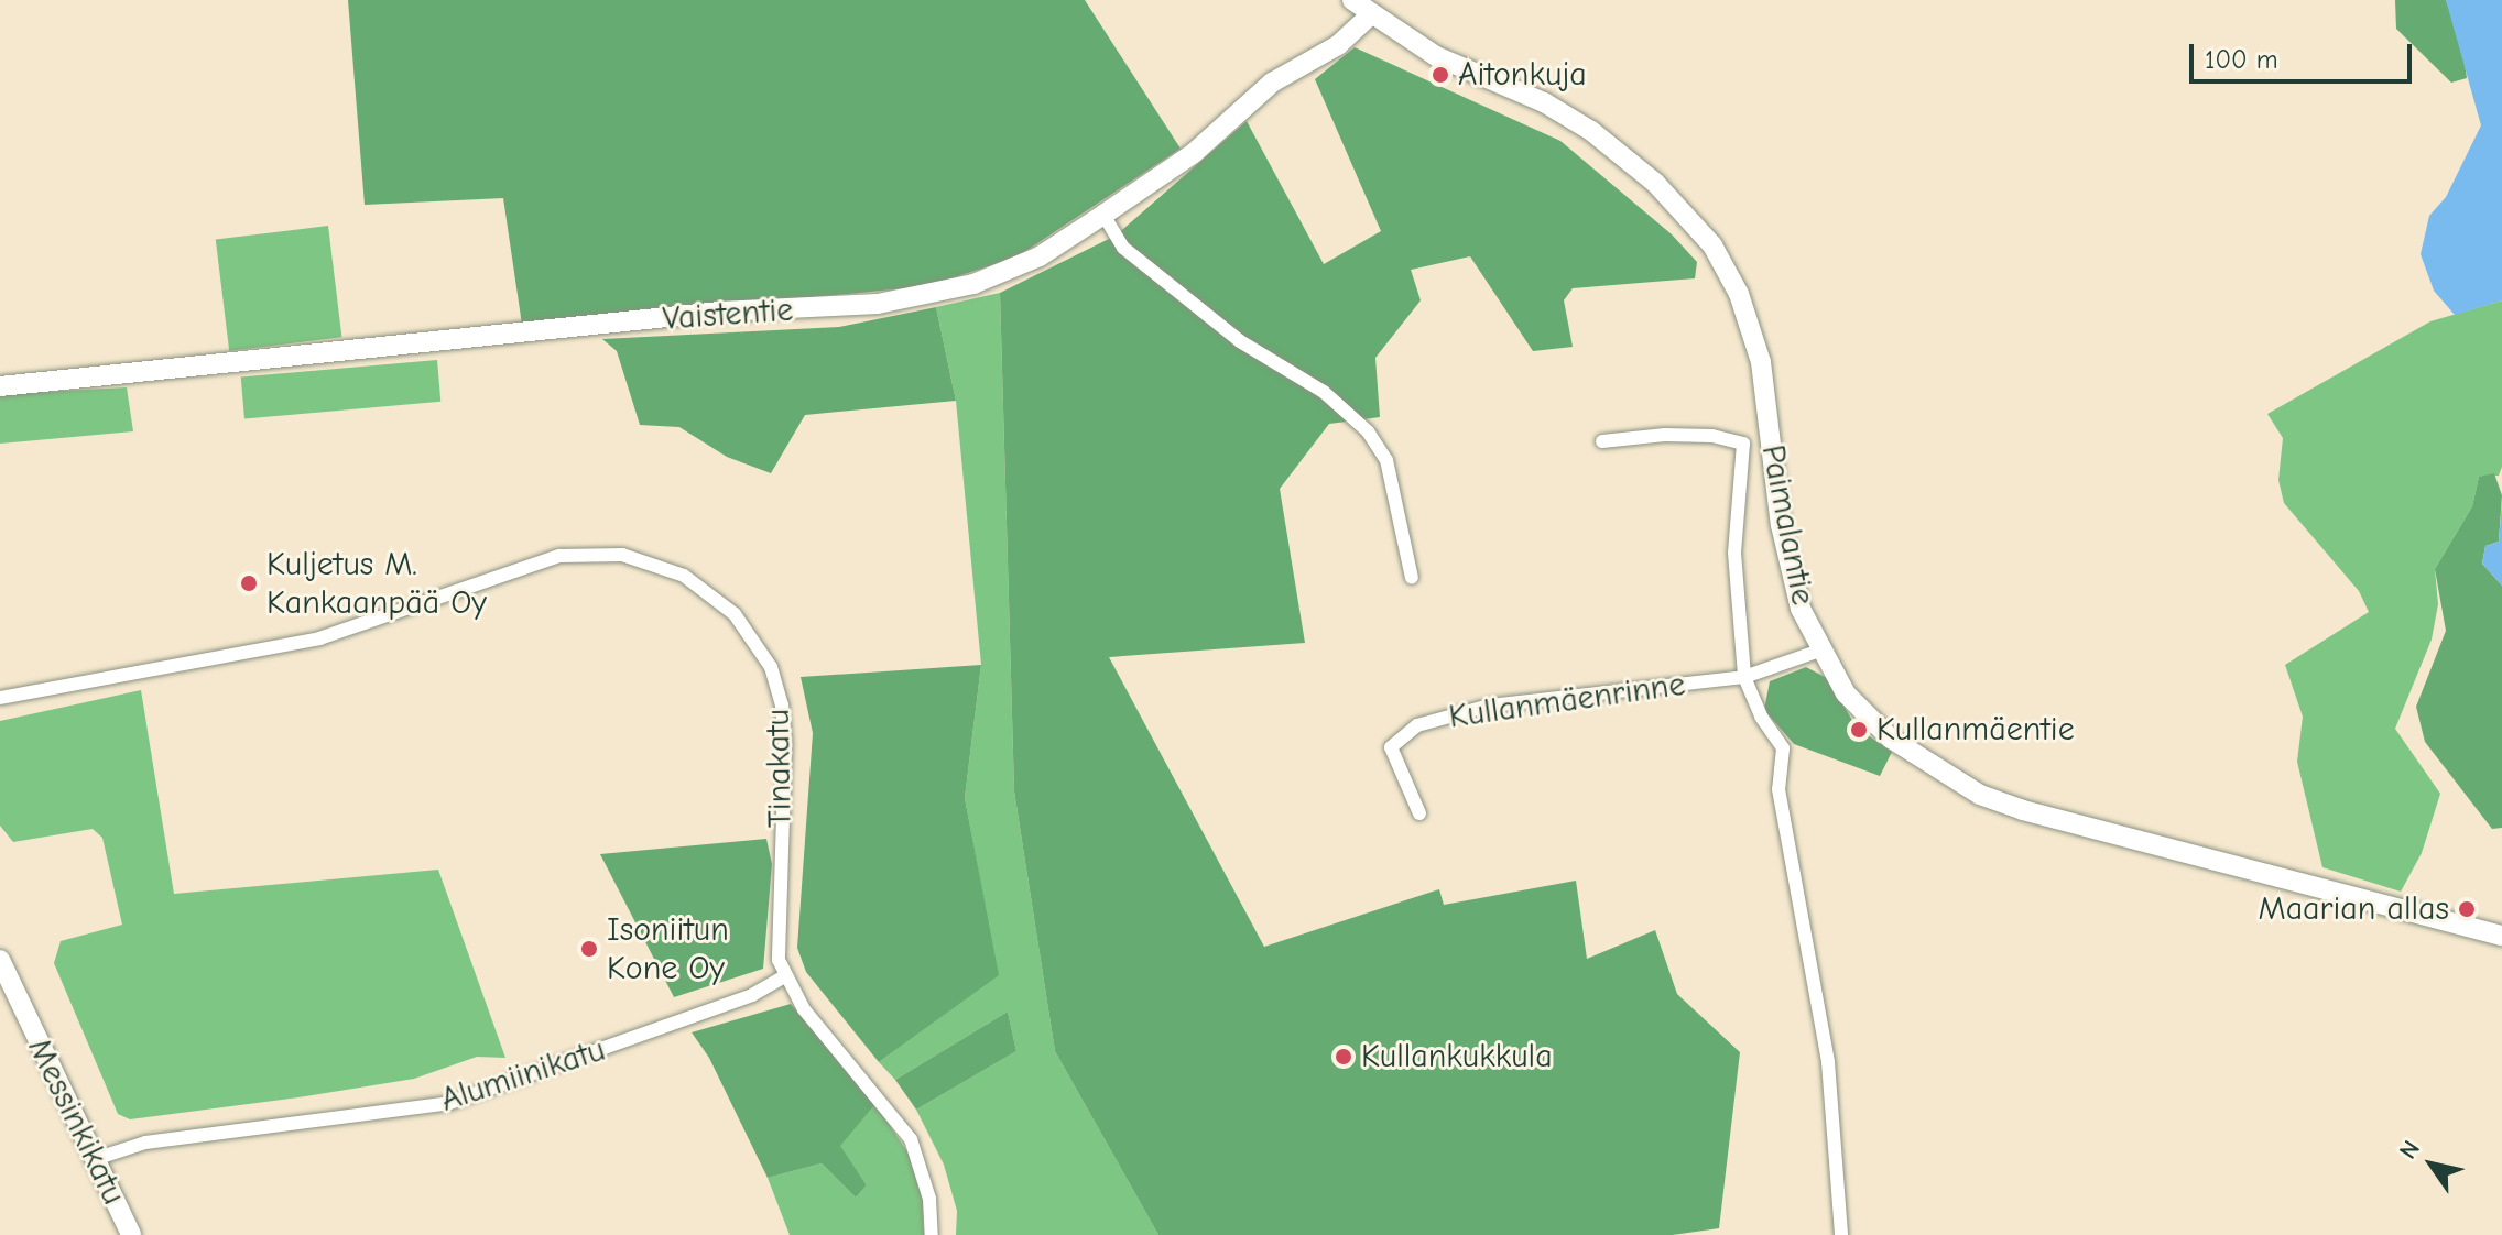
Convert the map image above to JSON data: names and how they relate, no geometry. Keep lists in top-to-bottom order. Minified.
{"streets":{"street":["Vaistentie","Paimalantie","Kullanmäenrinne","Tinakatu","Alumiinikatu","Messinkikatu"]},"crossings":[["Vaistentie","Paimalantie"],["Paimalantie","Kullanmäenrinne"],["Tinakatu","Alumiinikatu"],["Alumiinikatu","Messinkikatu"]],"places":["Aitonkuja","Kuljetus M. Kankaanpää Oy","Kullanmäentie","Maarian allas","Isoniitun Kone Oy","Kullankukkula"],"scale_bar":"100 m","north":"top left"}
